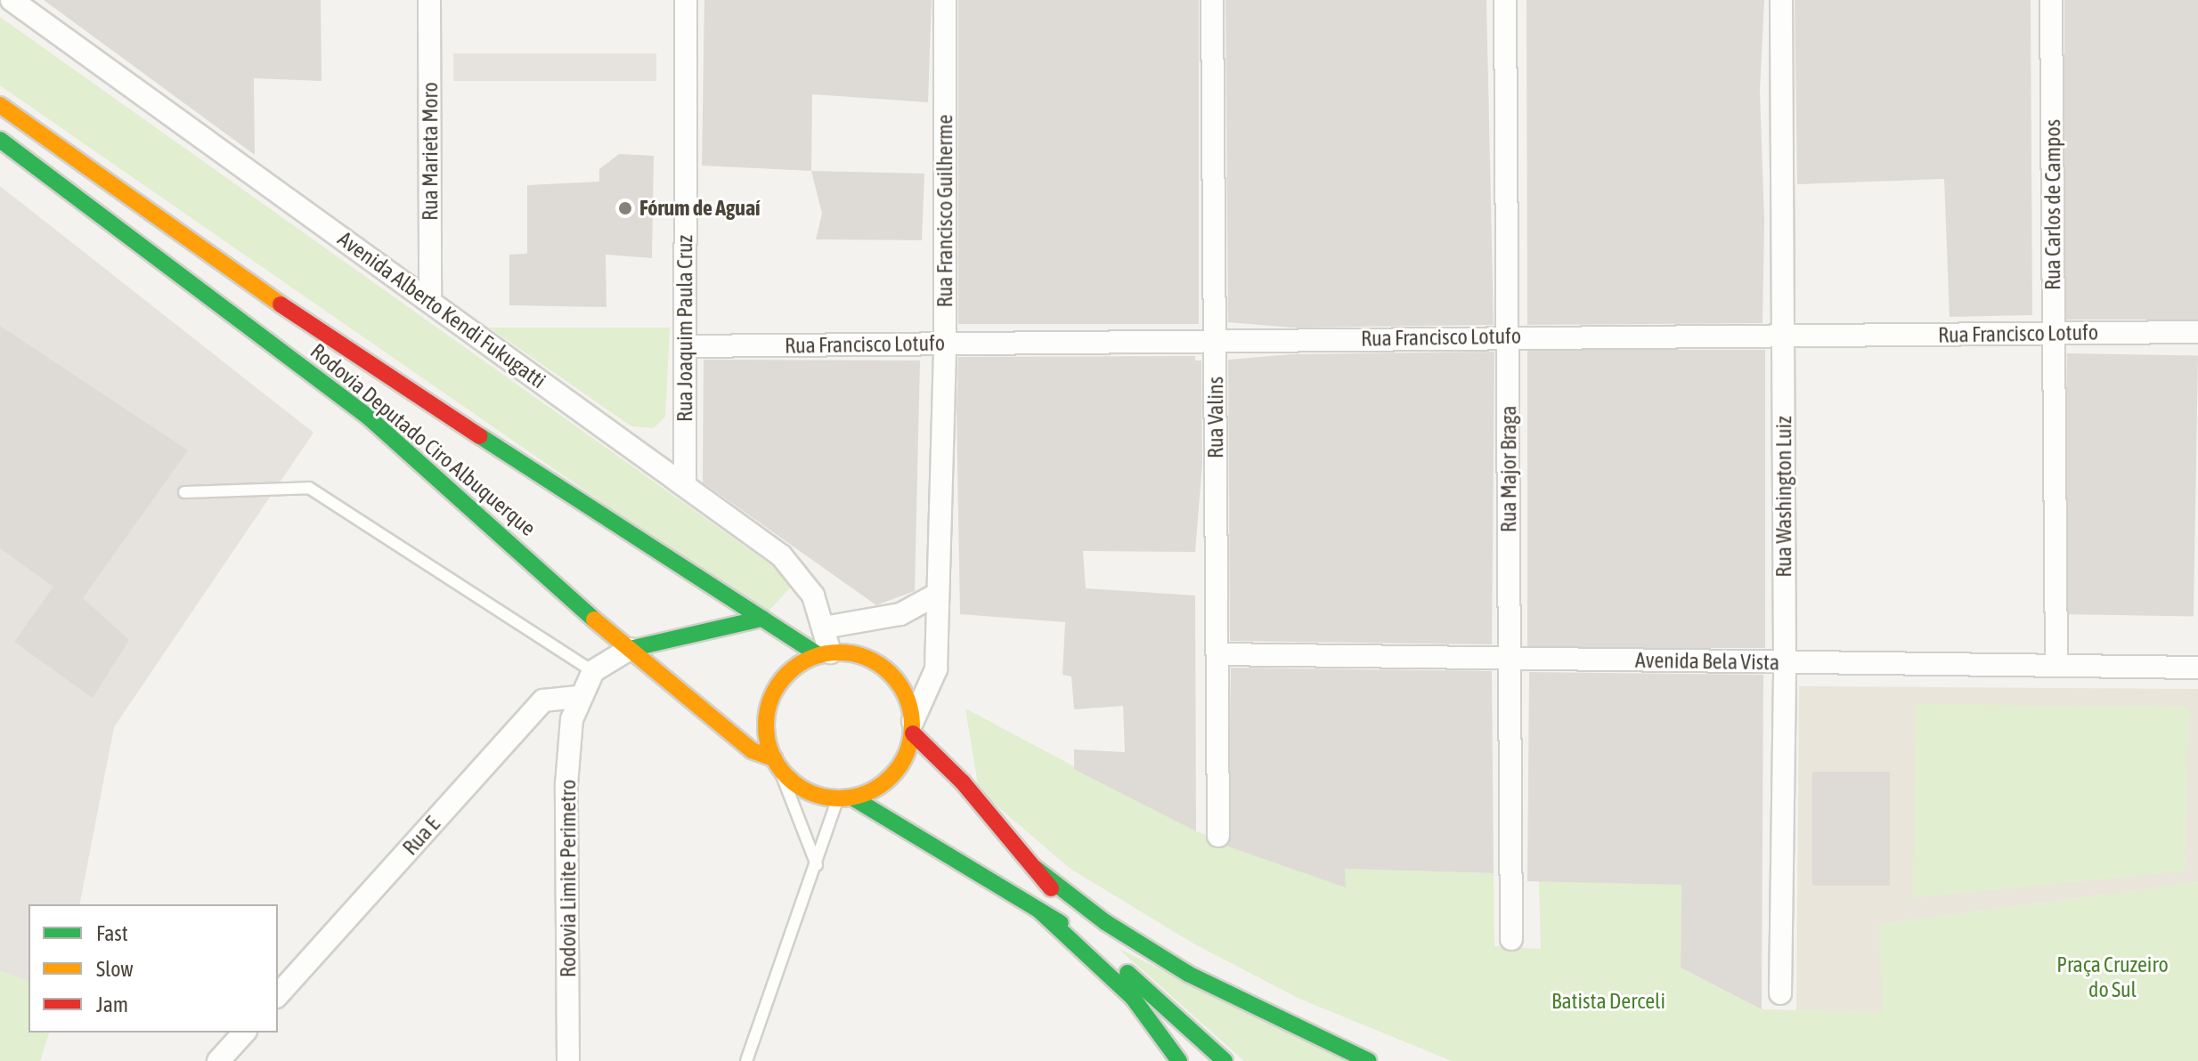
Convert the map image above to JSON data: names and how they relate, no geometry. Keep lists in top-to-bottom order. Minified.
{"streets":{"main road":["Rodovia Deputado Ciro Albuquerque"],"street":["Rua Marieta Moro","Rua Carlos de Campos","Rua Francisco Guilherme","Avenida Alberto Kendi Fukugatti","Rua Joaquim Paula Cruz","Rua Francisco Lotufo","Rua Valins","Rua Major Braga","Rua Washington Luiz","Avenida Bela Vista","Rua E","Rodovia Limite Perimetro"]},"crossings":[["Rua Marieta Moro","Avenida Alberto Kendi Fukugatti"],["Rua Carlos de Campos","Rua Francisco Lotufo"],["Rua Carlos de Campos","Avenida Bela Vista"],["Rua Francisco Guilherme","Avenida Alberto Kendi Fukugatti"],["Rua Francisco Guilherme","Rua Francisco Lotufo"],["Rua Francisco Guilherme","Rodovia Deputado Ciro Albuquerque"],["Avenida Alberto Kendi Fukugatti","Rua Joaquim Paula Cruz"],["Avenida Alberto Kendi Fukugatti","Rodovia Deputado Ciro Albuquerque"],["Rua Joaquim Paula Cruz","Rua Francisco Lotufo"],["Rua Francisco Lotufo","Rua Valins"],["Rua Francisco Lotufo","Rua Major Braga"],["Rua Francisco Lotufo","Rua Washington Luiz"],["Rua Valins","Avenida Bela Vista"],["Rua Major Braga","Avenida Bela Vista"],["Rua Washington Luiz","Avenida Bela Vista"],["Rua E","Rodovia Limite Perimetro"]],"parks":["Praça Cruzeiro do Sul","Batista Derceli"],"places":["Fórum de Aguaí"],"legend":["Fast","Slow","Jam"]}
